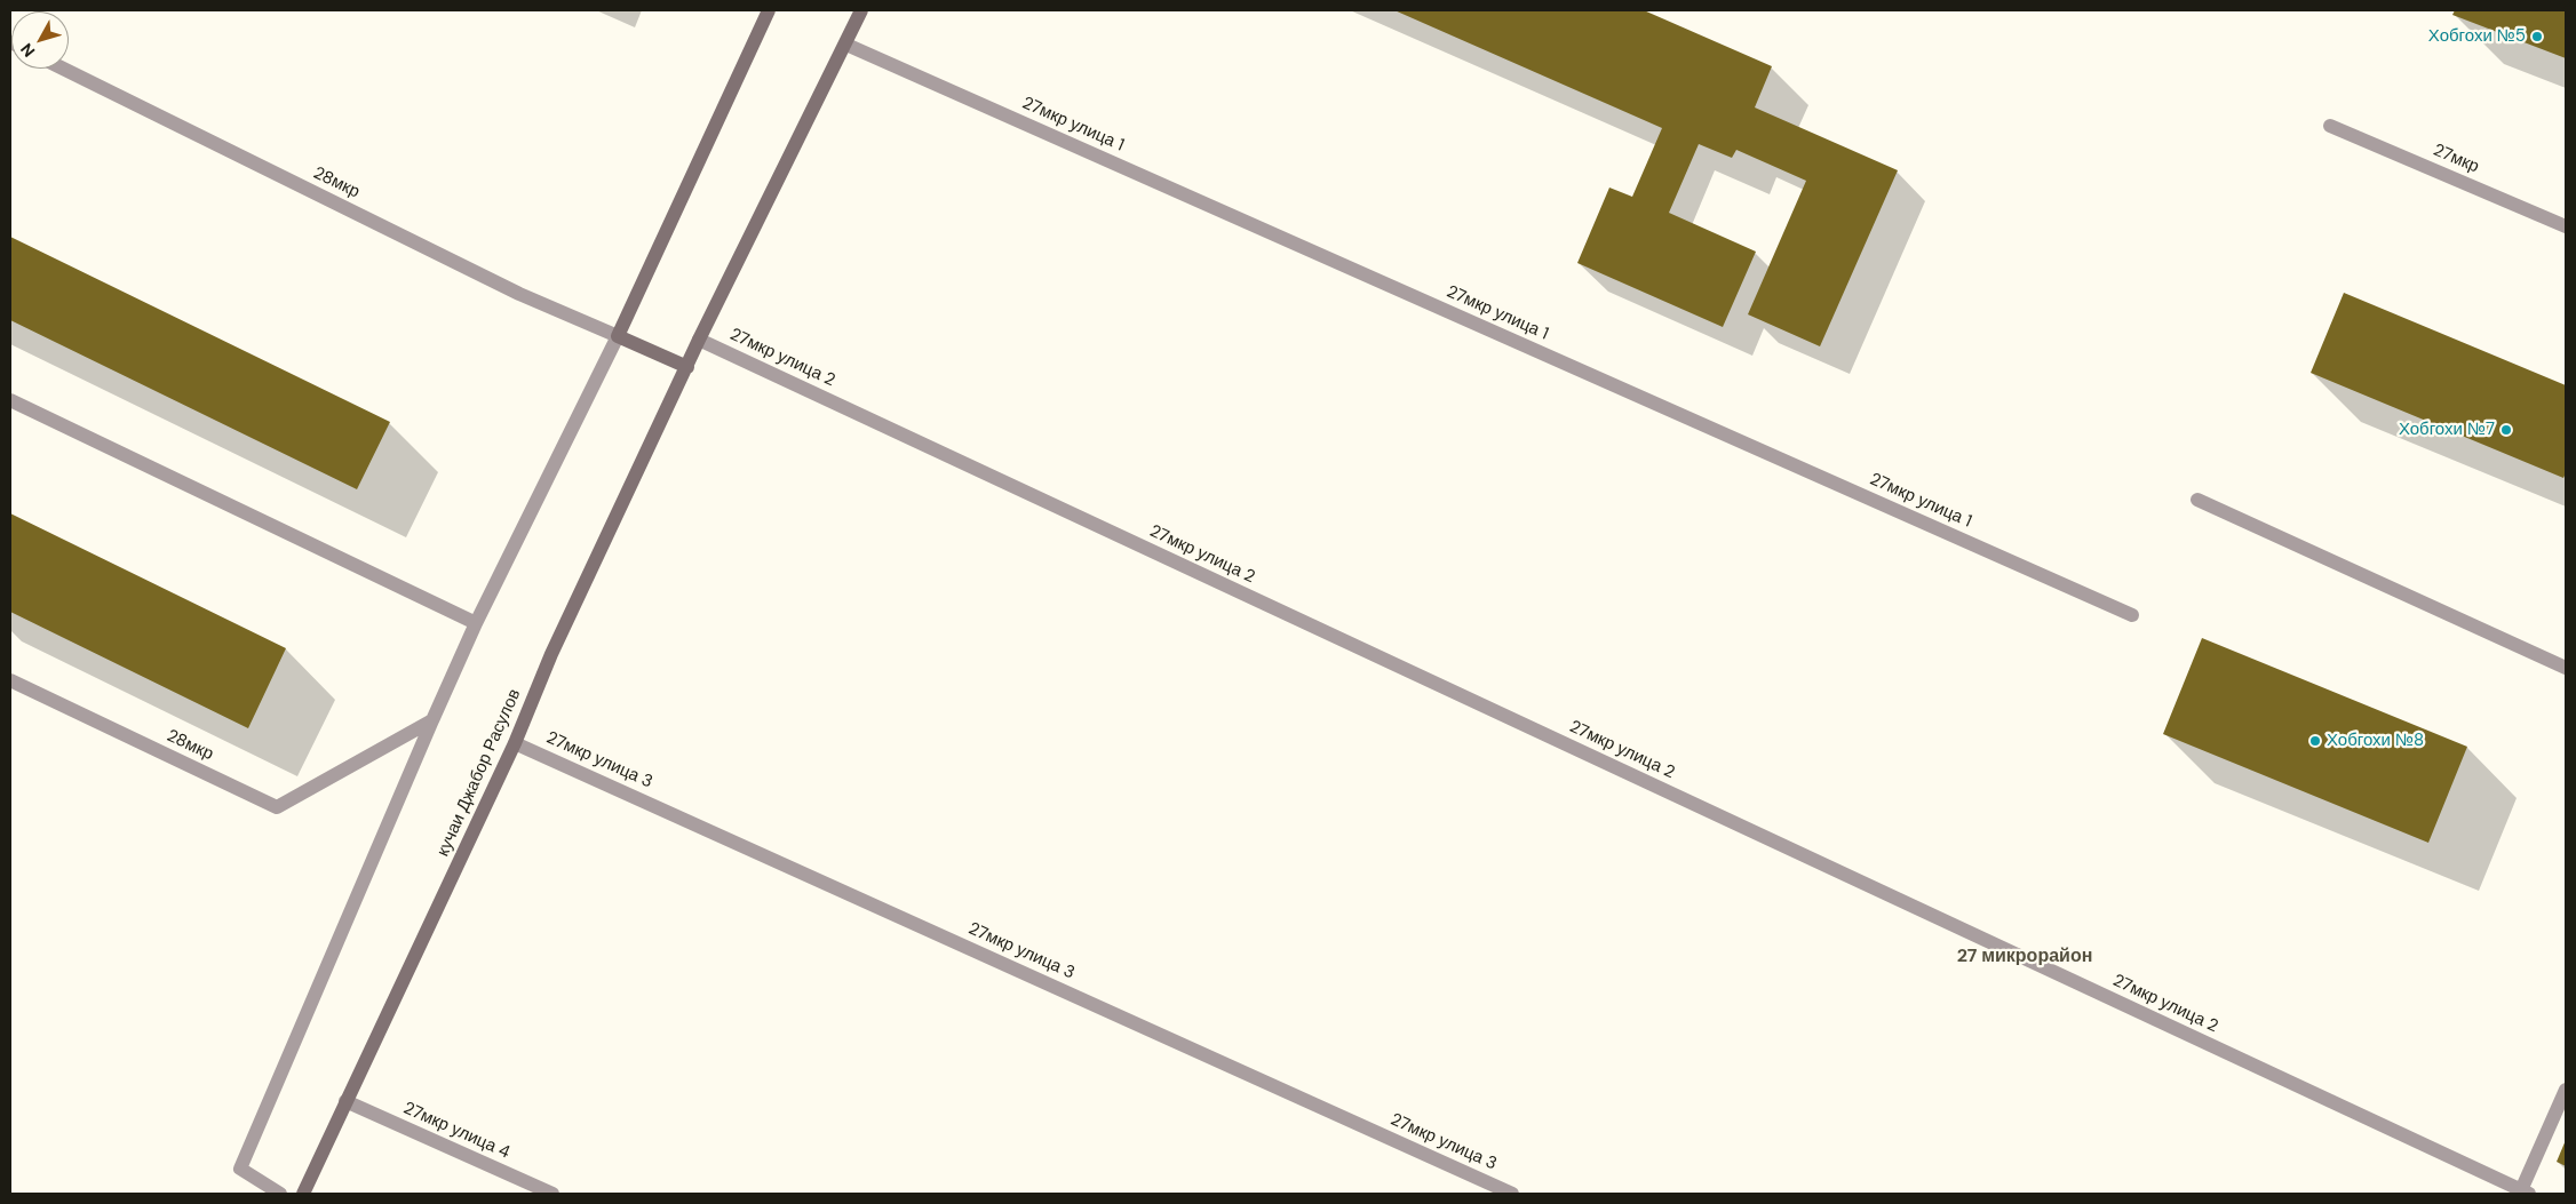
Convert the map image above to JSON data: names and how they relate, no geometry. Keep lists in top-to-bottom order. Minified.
{"streets":{"street":["27мкр улица 1","27мкр","28мкр","27мкр улица 2","27мкр улица 3","кучаи Джабор Расулов","27мкр улица 4"]},"crossings":[["27мкр улица 1","кучаи Джабор Расулов"],["27мкр улица 2","кучаи Джабор Расулов"],["27мкр улица 3","кучаи Джабор Расулов"],["кучаи Джабор Расулов","27мкр улица 4"]],"districts":["27 микрорайон"],"places":["Хобгохи №5","Хобгохи №7","Хобгохи №8"],"north":"bottom left"}
